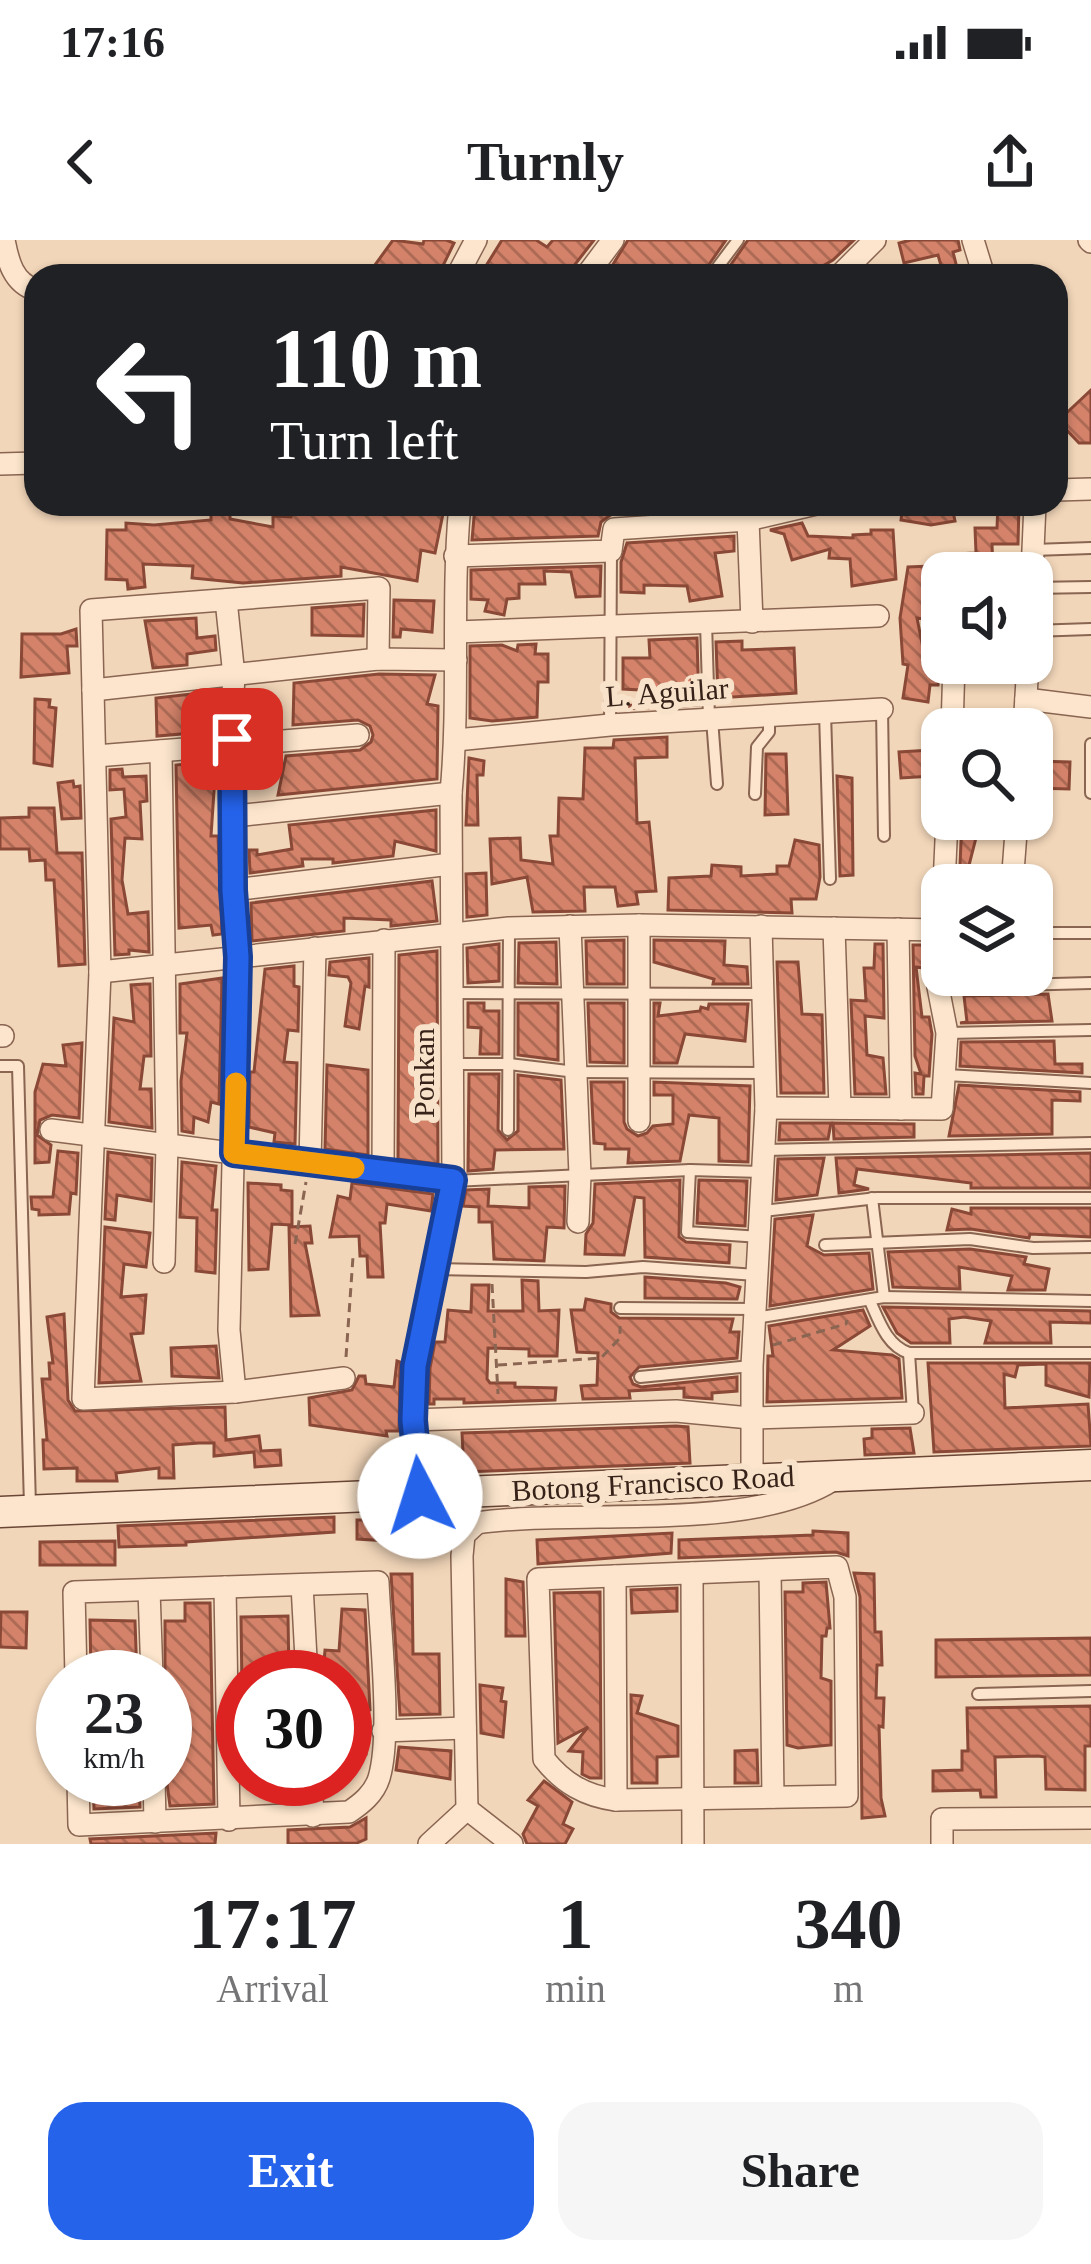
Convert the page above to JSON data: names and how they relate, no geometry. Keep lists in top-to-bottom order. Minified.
{"streets":{"street":["L. Aguilar","Ponkan","Botong Francisco Road"]},"crossings":[["L. Aguilar","Ponkan"],["Ponkan","Botong Francisco Road"]],"page":{"status":"17:16","header":"Turnly","turn":["110 m","Turn left"],"speed":"23 km/h","limit":"30","eta":["17:17","Arrival","1","min","340","m"],"buttons":["Exit","Share"]}}
